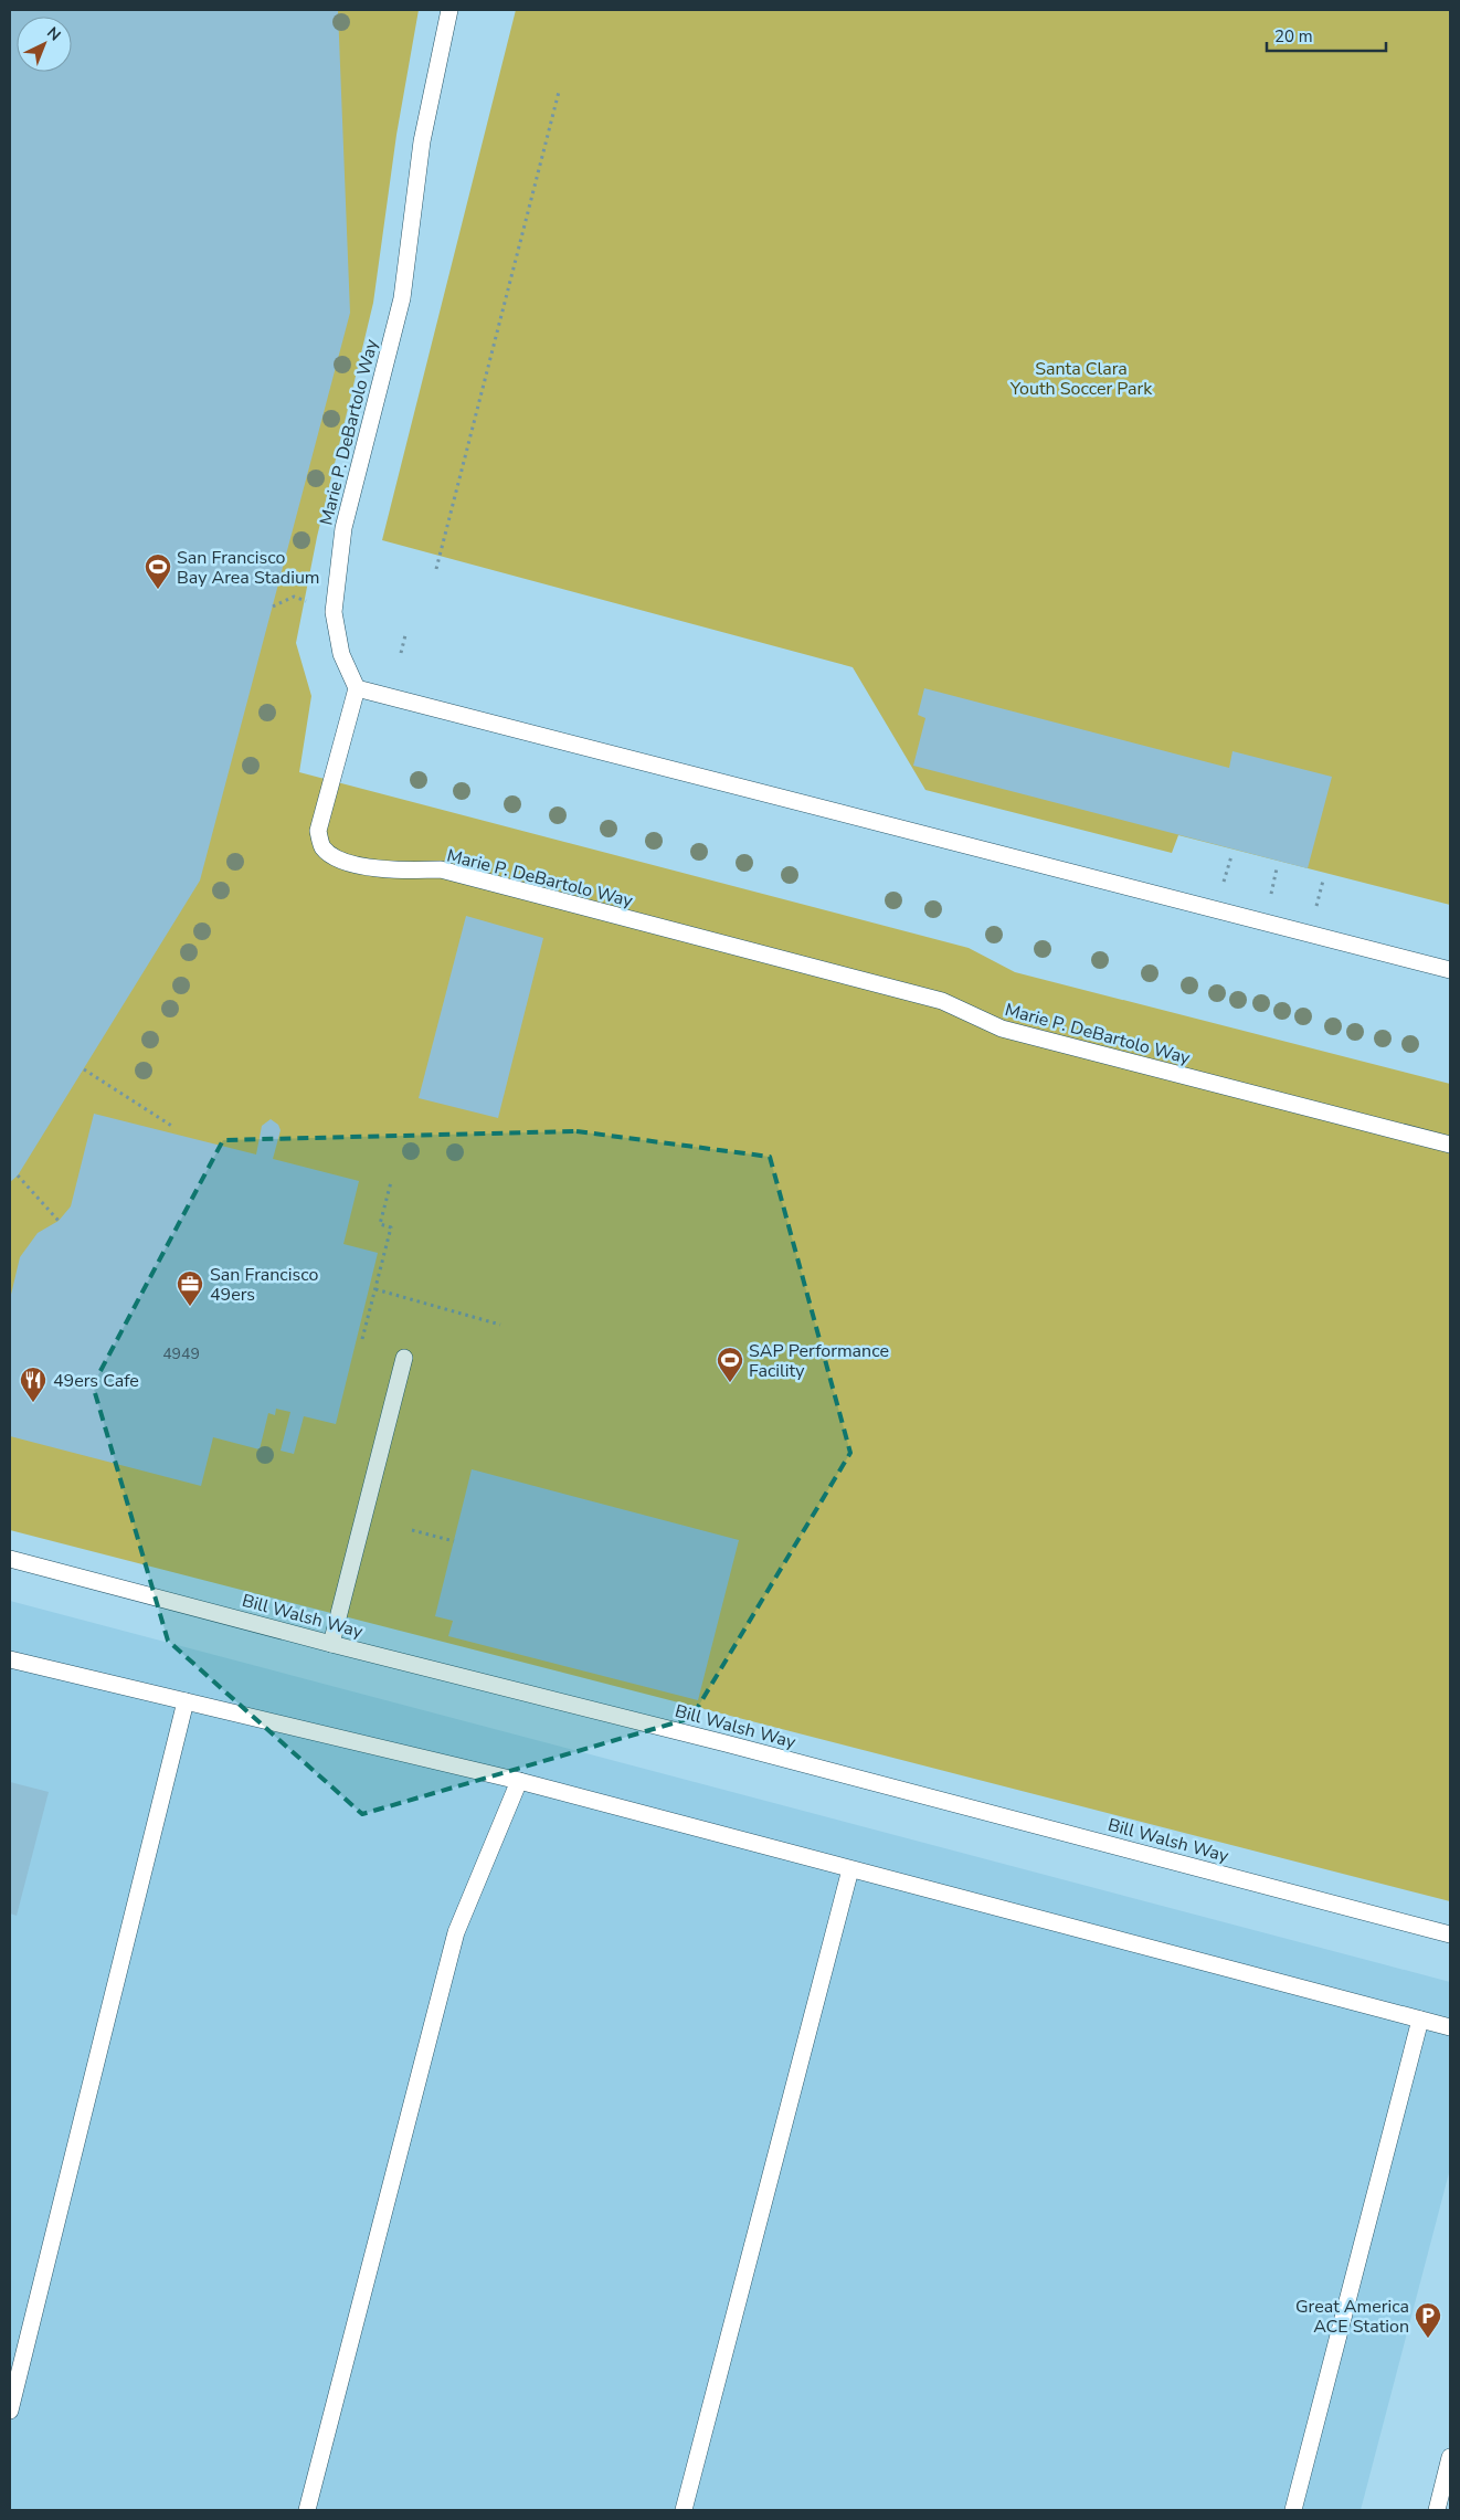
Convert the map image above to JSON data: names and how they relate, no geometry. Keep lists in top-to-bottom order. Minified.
{"streets":{"lane":["Marie P. DeBartolo Way","Bill Walsh Way"]},"parks":["Santa Clara Youth Soccer Park"],"places":{"sports":["San Francisco Bay Area Stadium","SAP Performance Facility"],"office":["San Francisco 49ers"],"restaurant":["49ers Cafe"],"parking":["Great America ACE Station"]},"house_numbers":["4949"],"scale_bar":"20 m","north":"top right"}
